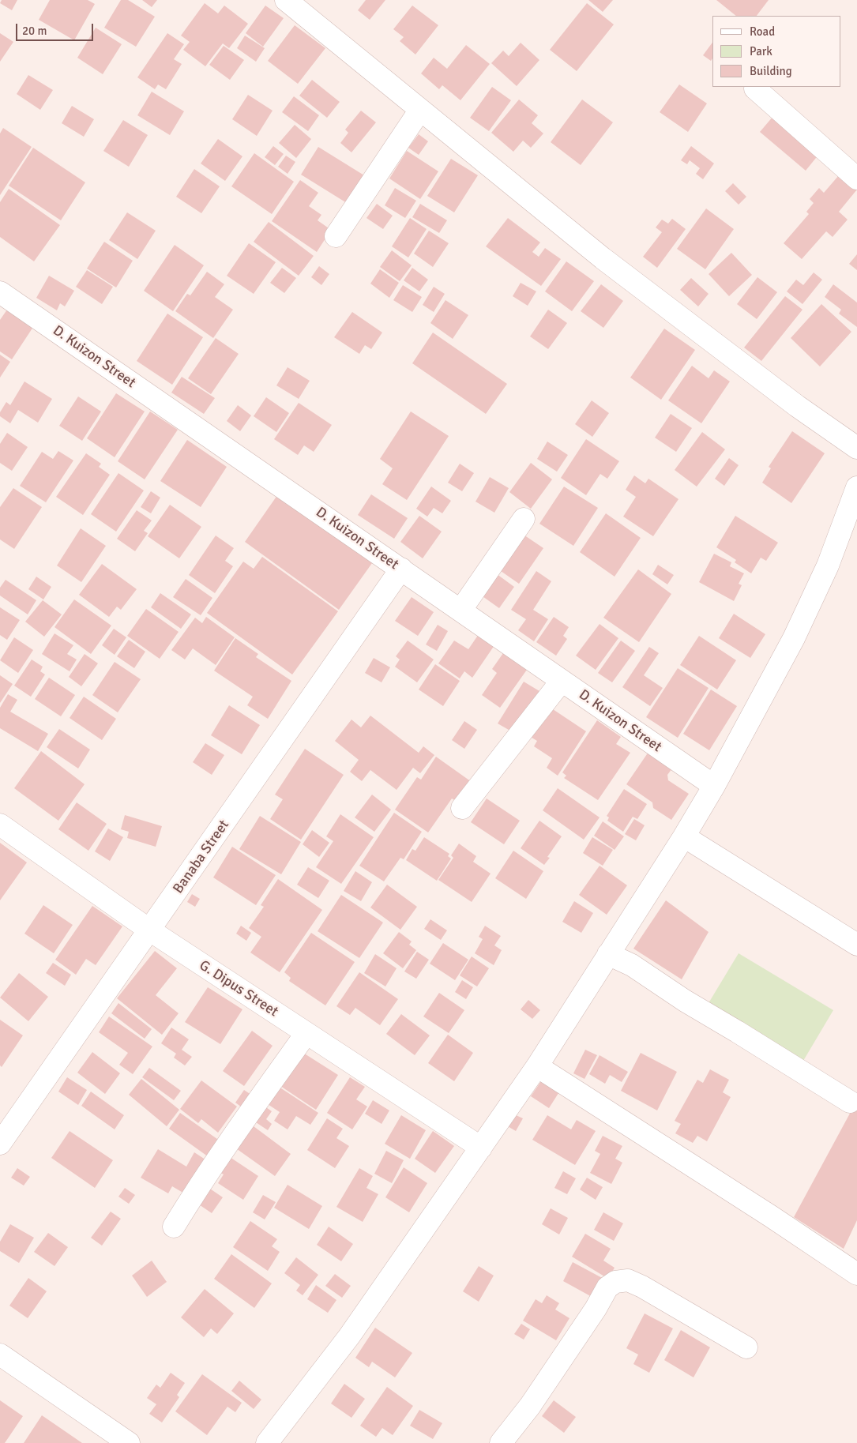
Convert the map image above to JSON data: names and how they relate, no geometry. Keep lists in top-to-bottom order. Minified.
{"streets":{"street":["D. Kuizon Street","Banaba Street","G. Dipus Street"]},"crossings":[["D. Kuizon Street","Banaba Street"],["Banaba Street","G. Dipus Street"]],"legend":["Road","Park","Building"],"scale_bar":"20 m"}
